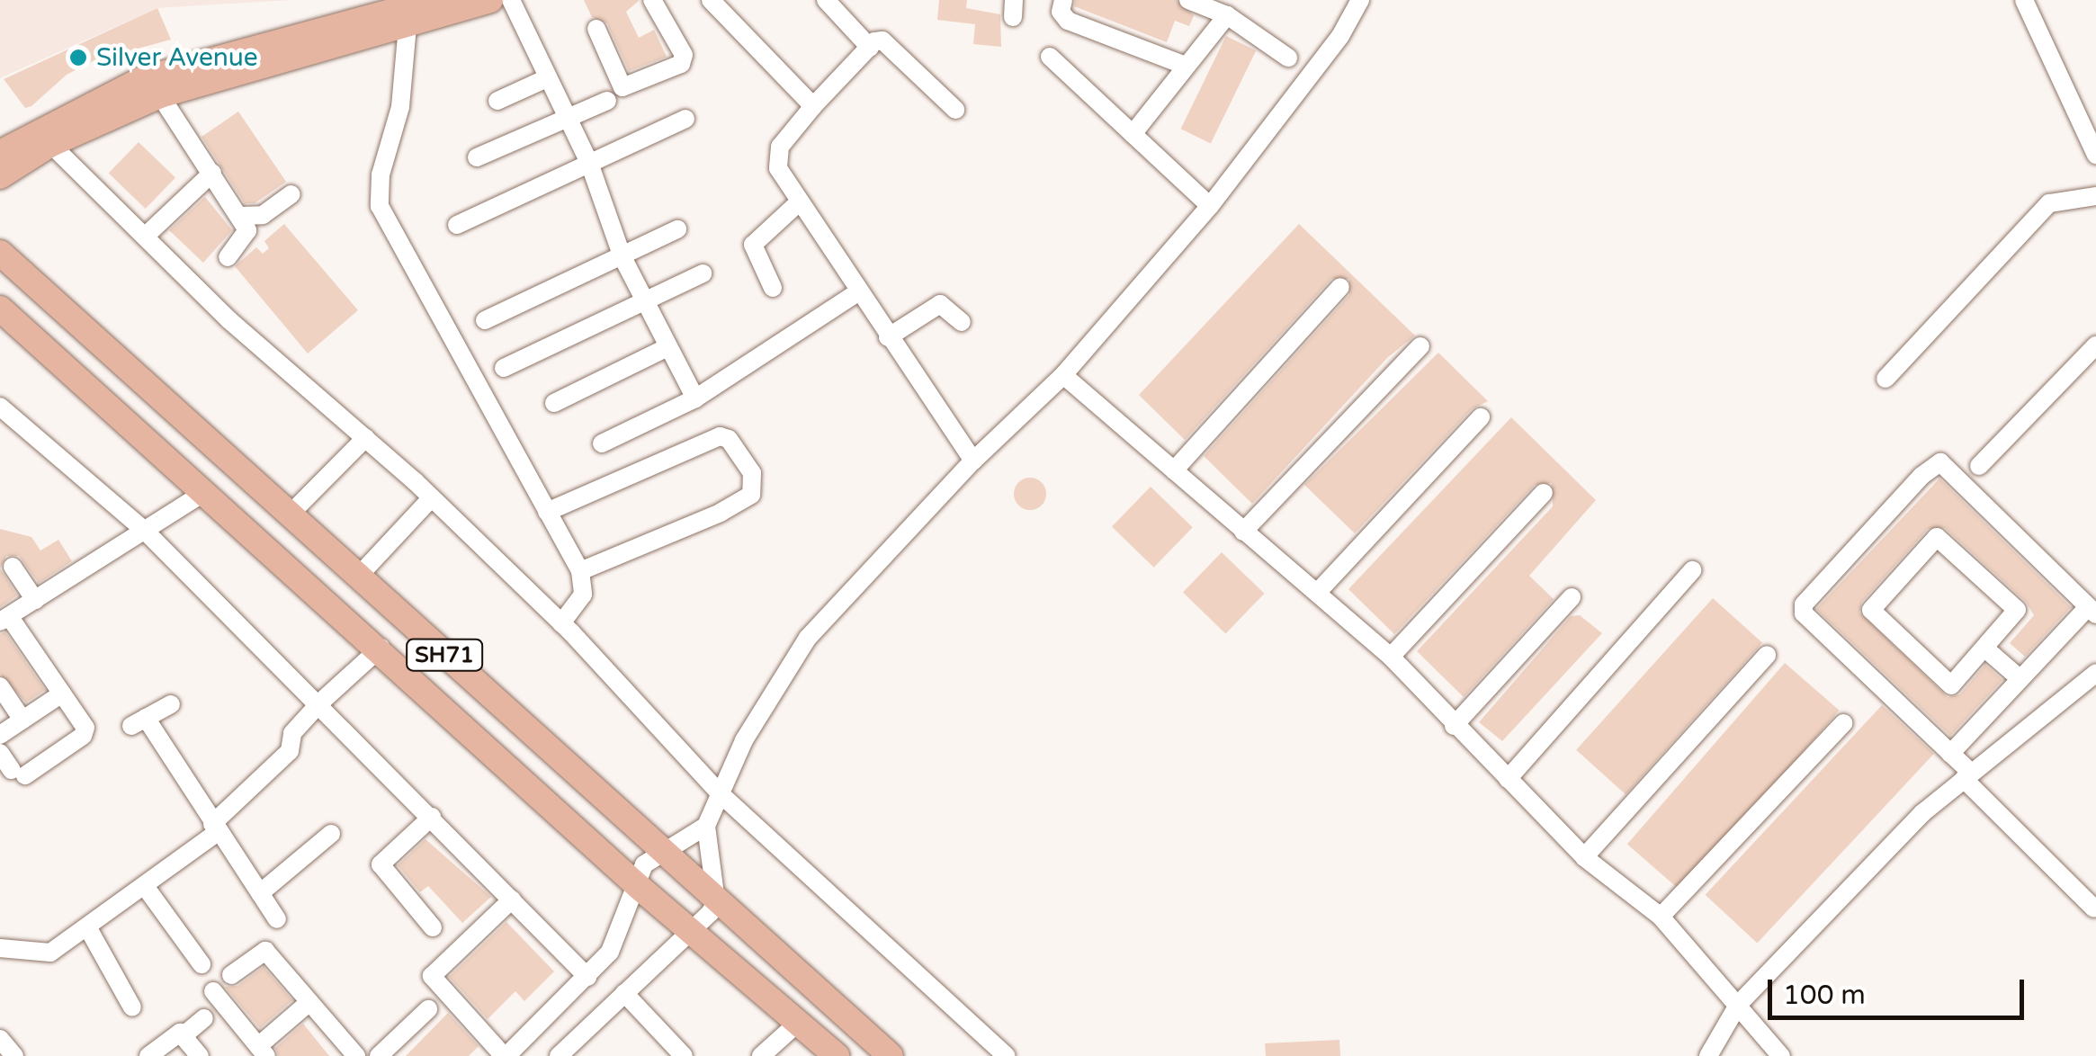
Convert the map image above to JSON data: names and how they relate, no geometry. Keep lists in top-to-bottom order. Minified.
{"streets":{"main road":["SH71"]},"places":["Silver Avenue"],"scale_bar":"100 m"}
